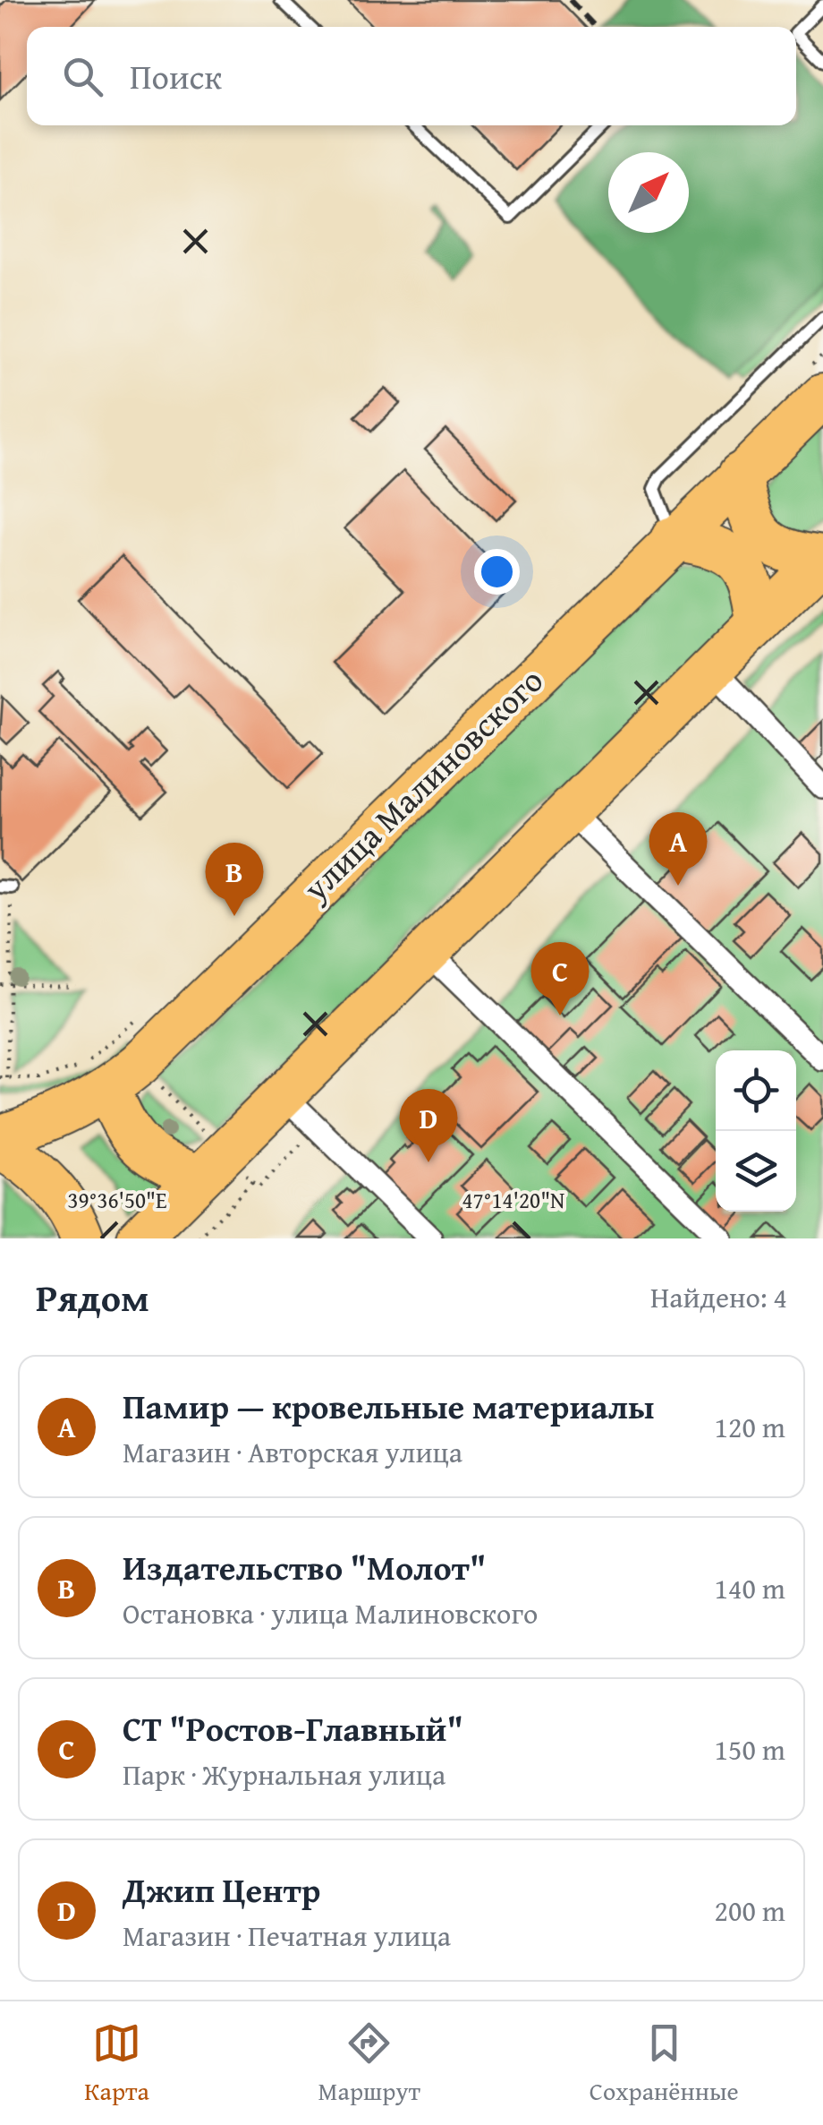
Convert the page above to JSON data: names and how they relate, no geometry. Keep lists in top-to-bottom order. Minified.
{"streets":{"highway":["улица Малиновского"]},"north":"top right","page":{"search":"Поиск","pins":["A","B","C","D"],"heading":["Рядом","Найдено: 4"],"list":[{"mark":"A","name":"Памир — кровельные материалы","note":"Магазин · Авторская улица","value":"120 m"},{"mark":"B","name":"Издательство \"Молот\"","note":"Остановка · улица Малиновского","value":"140 m"},{"mark":"C","name":"СТ \"Ростов-Главный\"","note":"Парк · Журнальная улица","value":"150 m"},{"mark":"D","name":"Джип Центр","note":"Магазин · Печатная улица","value":"200 m"}],"nav":["Карта","Маршрут","Сохранённые"]},"coordinates":["39°36'50\"E","47°14'20\"N"]}
